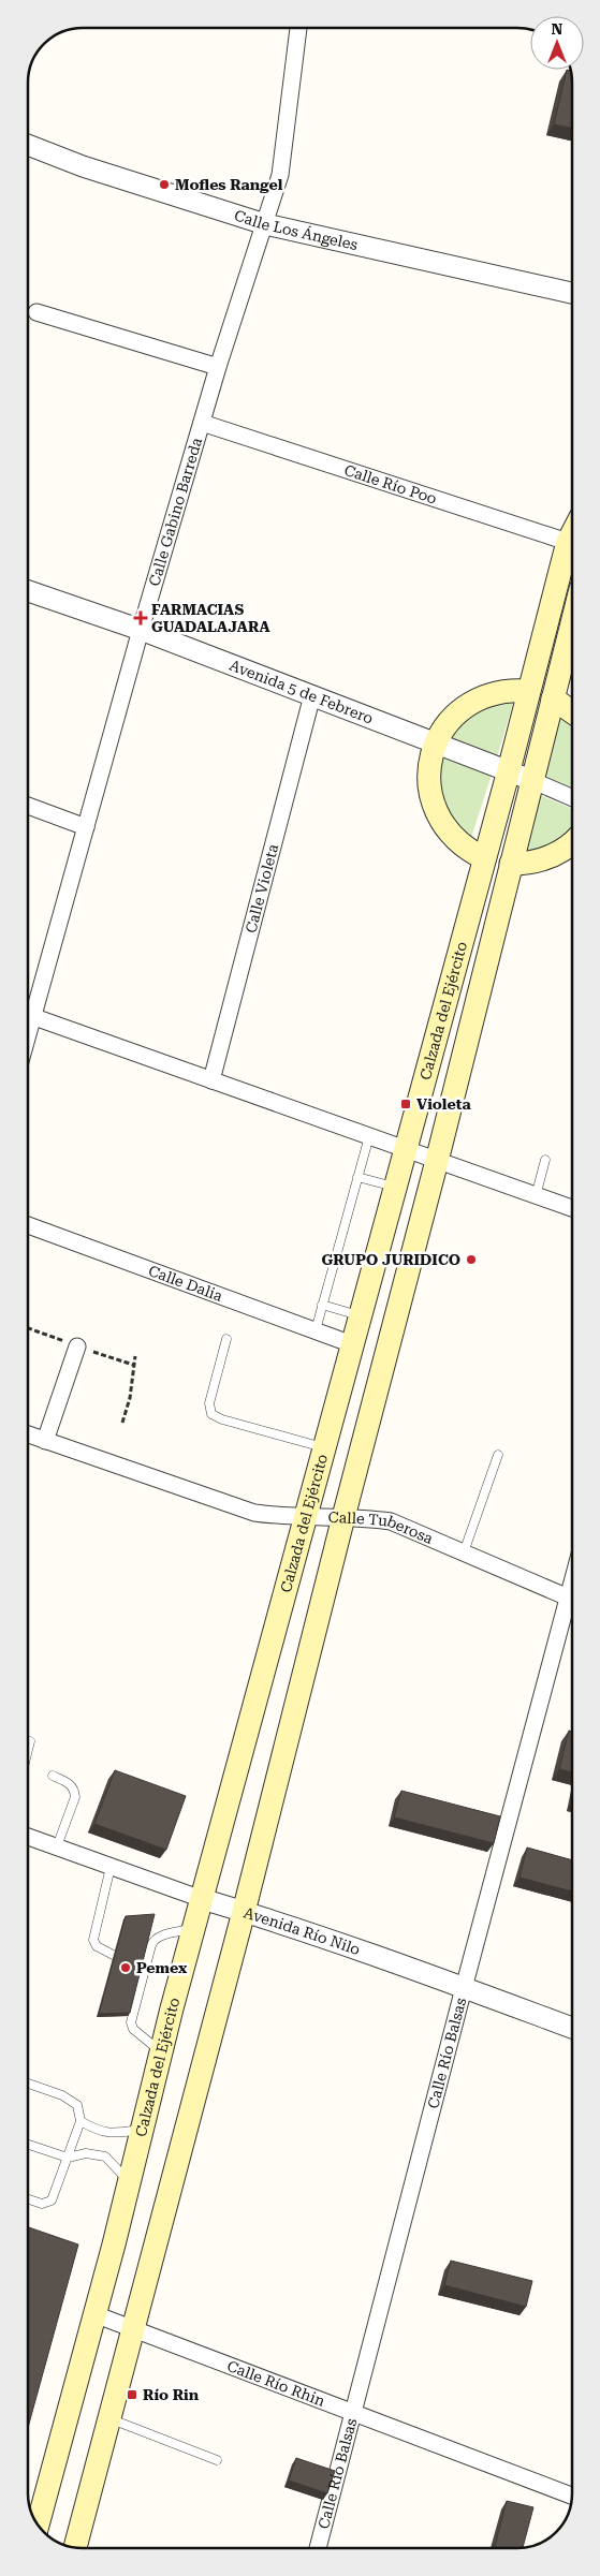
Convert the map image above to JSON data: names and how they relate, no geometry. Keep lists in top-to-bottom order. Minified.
{"streets":{"main road":["Calzada del Ejército"],"street":["Calle Los Ángeles","Calle Río Poo","Calle Gabino Barreda","Avenida 5 de Febrero","Calle Violeta","Calle Dalia","Calle Tuberosa","Avenida Río Nilo","Calle Río Balsas","Calle Río Rhin"]},"crossings":[["Calle Los Ángeles","Calle Gabino Barreda"],["Calle Río Poo","Calle Gabino Barreda"],["Calle Gabino Barreda","Avenida 5 de Febrero"],["Avenida 5 de Febrero","Calle Violeta"],["Avenida 5 de Febrero","Calzada del Ejército"],["Calzada del Ejército","Calle Dalia"],["Calzada del Ejército","Calle Tuberosa"],["Calzada del Ejército","Avenida Río Nilo"],["Calzada del Ejército","Calle Río Rhin"],["Avenida Río Nilo","Calle Río Balsas"],["Calle Río Balsas","Calle Río Rhin"]],"places":{"other":["Mofles Rangel","GRUPO JURIDICO","Pemex"],"health":["FARMACIAS GUADALAJARA"],"transit":["Violeta","Río Rin"]},"north":"top"}
